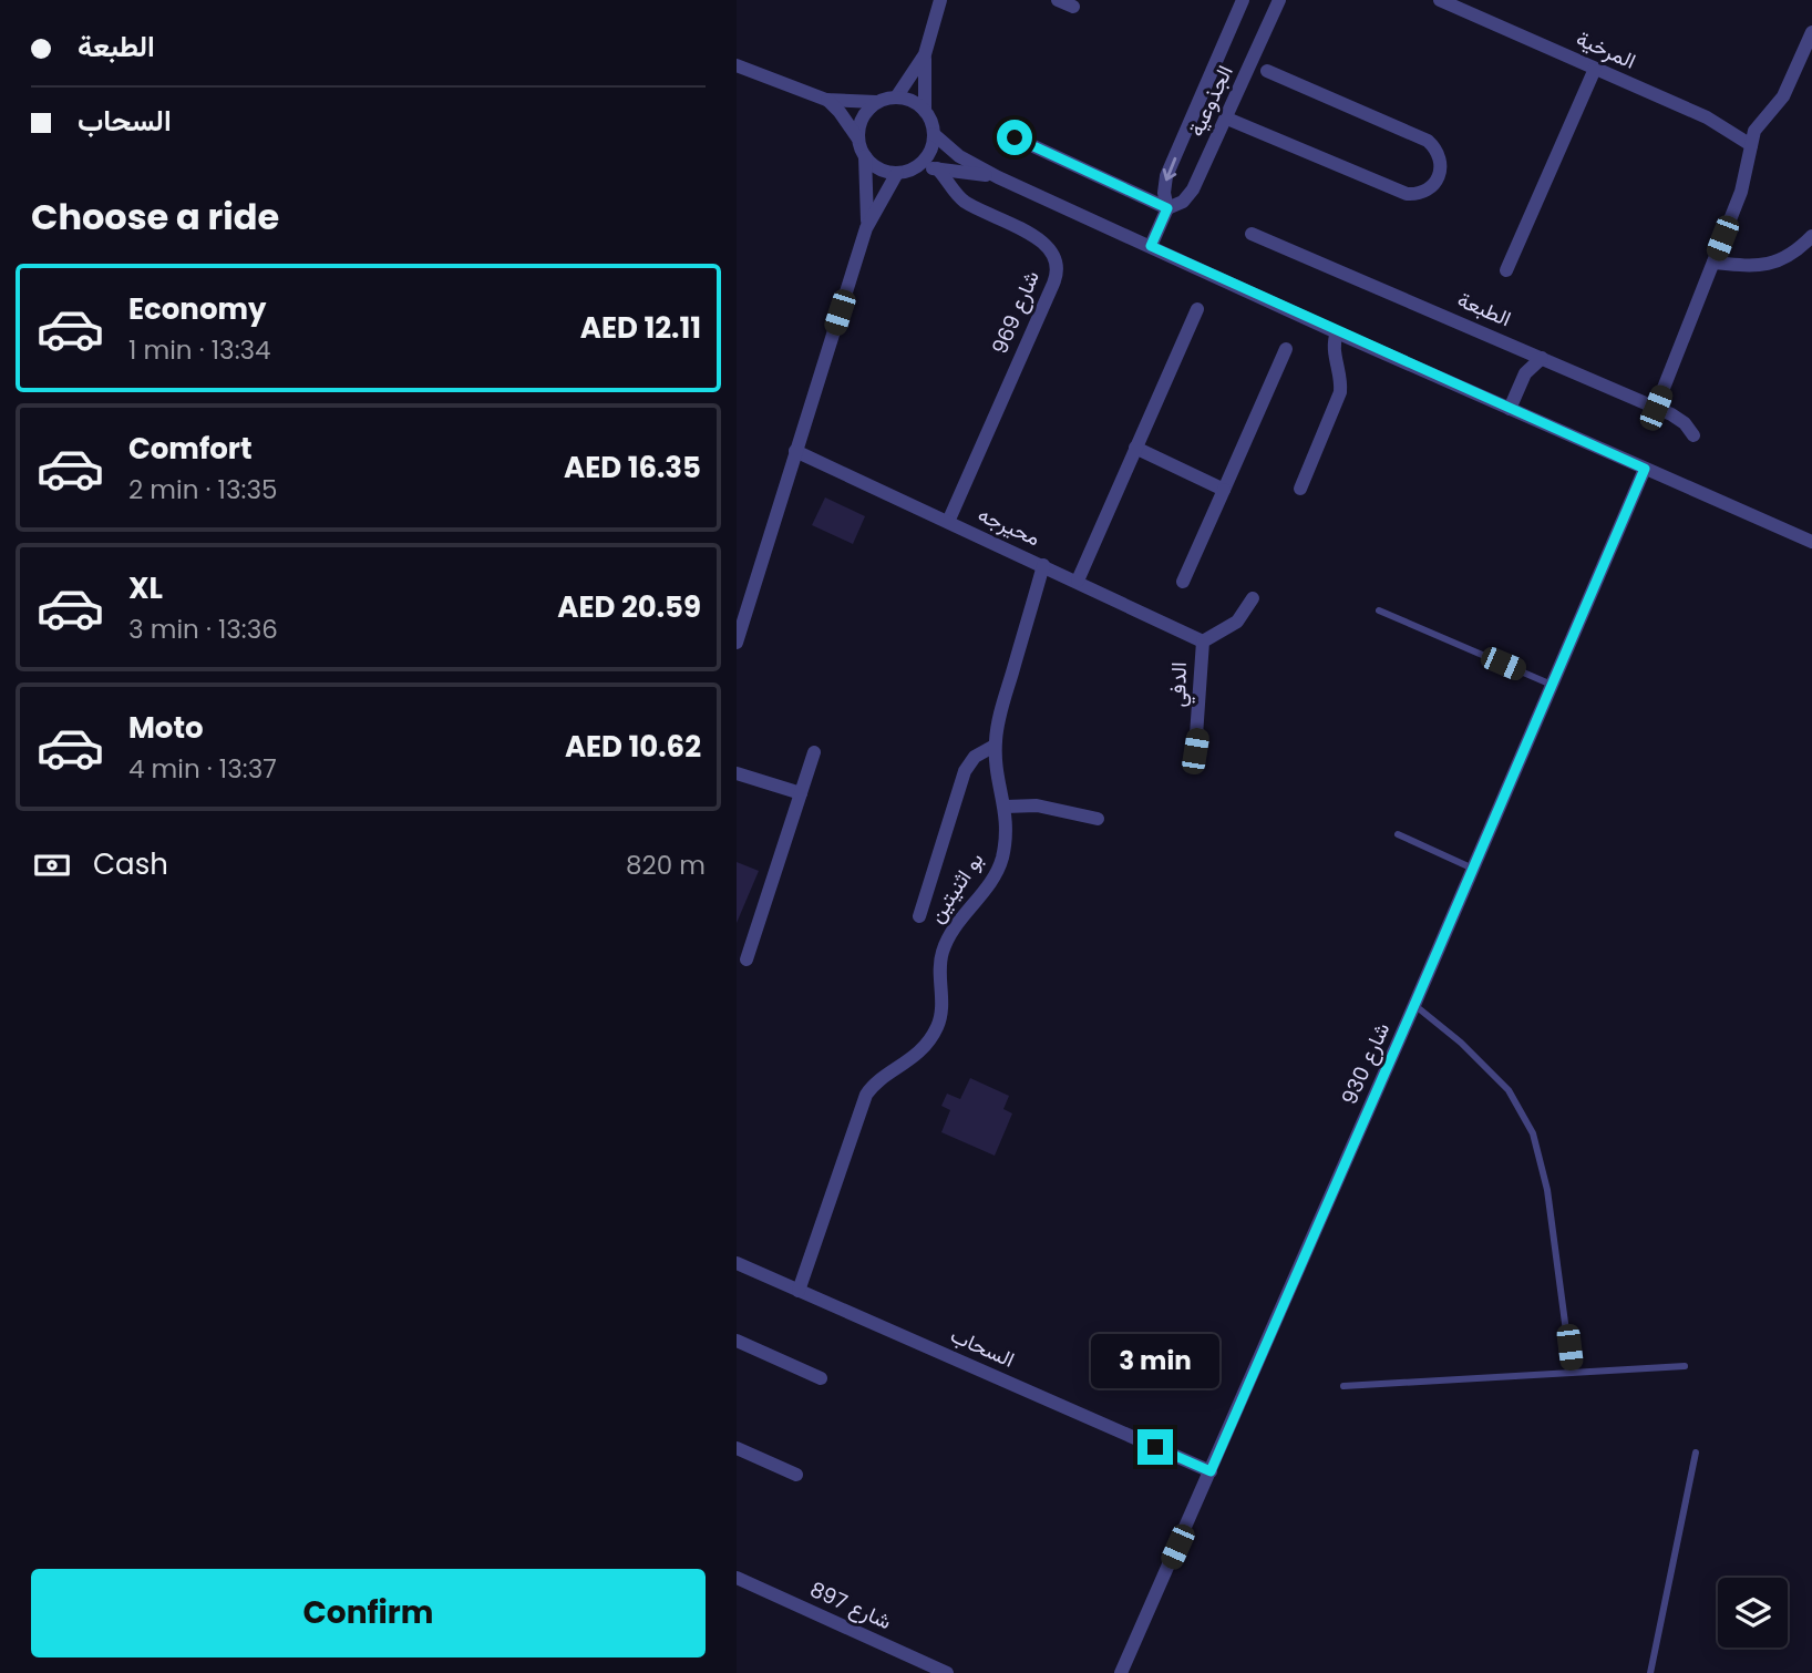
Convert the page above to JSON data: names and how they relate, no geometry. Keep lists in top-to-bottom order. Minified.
{"streets":{"street":["المرخية","الجذوعية","الطبعة","شارع 969","محيرجه","الدفي","بو اثنيتين","شارع 930","السحاب","شارع 897"]},"crossings":[["شارع 969","محيرجه"],["محيرجه","الدفي"],["محيرجه","بو اثنيتين"],["بو اثنيتين","السحاب"],["شارع 930","السحاب"]],"page":{"banner":["الطبعة","السحاب"],"heading":"Choose a ride","list":[{"name":"Economy","note":"1 min · 13:34","value":"AED 12.11"},{"name":"Comfort","note":"2 min · 13:35","value":"AED 16.35"},{"name":"XL","note":"3 min · 13:36","value":"AED 20.59"},{"name":"Moto","note":"4 min · 13:37","value":"AED 10.62"}],"pay":["Cash","820 m"],"bubble":"3 min","buttons":"Confirm"}}
